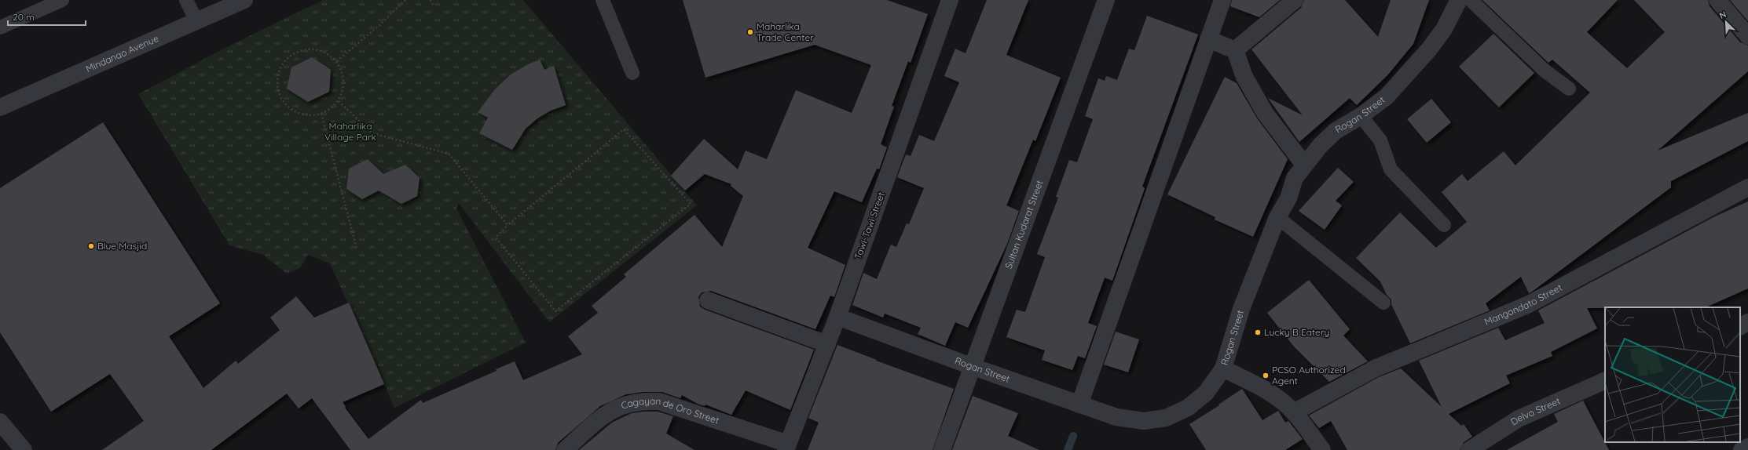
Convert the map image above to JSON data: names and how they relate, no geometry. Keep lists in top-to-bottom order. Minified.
{"streets":{"street":["Mindanao Avenue","Rogan Street","Sultan Kudarat Street","Tawi-Tawi Street","Mangondato Street","Delvo Street","Cagayan de Oro Street"]},"crossings":[["Rogan Street","Sultan Kudarat Street"],["Rogan Street","Tawi-Tawi Street"],["Tawi-Tawi Street","Cagayan de Oro Street"]],"parks":["Maharlika Village Park"],"places":["Maharlika Trade Center","Blue Masjid","Lucky B Eatery","PCSO Authorized Agent"],"scale_bar":"20 m","north":"top left"}
